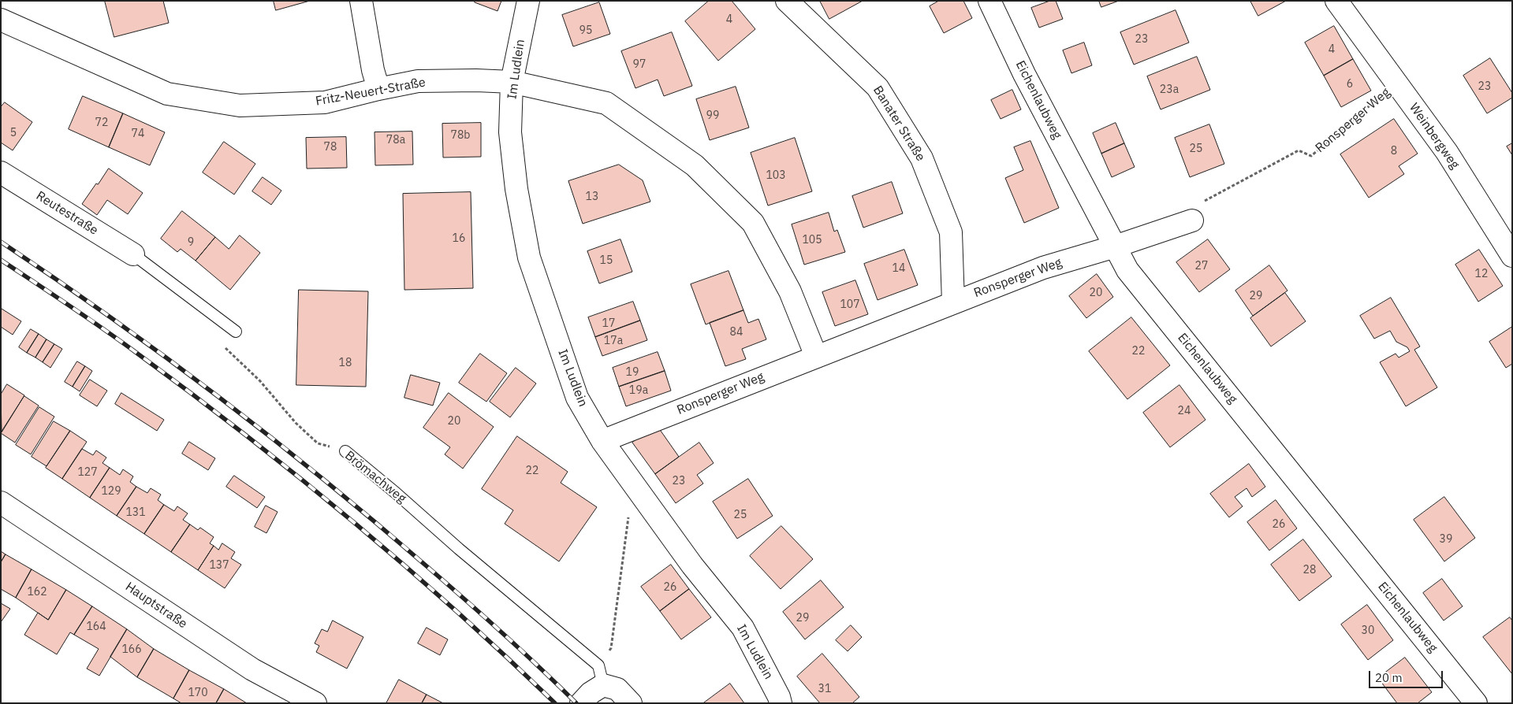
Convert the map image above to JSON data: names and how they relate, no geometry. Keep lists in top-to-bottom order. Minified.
{"streets":{"street":["Im Ludlein","Fritz-Neuert-Straße","Eichenlaubweg","Ronsperger Weg","Banater Straße","Weinbergweg","Reutestraße","Brömachweg","Hauptstraße"]},"crossings":[["Im Ludlein","Fritz-Neuert-Straße"],["Im Ludlein","Ronsperger Weg"],["Fritz-Neuert-Straße","Ronsperger Weg"],["Eichenlaubweg","Ronsperger Weg"],["Ronsperger Weg","Banater Straße"],["Ronsperger Weg","Weinbergweg"]],"house_numbers":["4","95","23","4","97","6","23","23a","99","72","5","74","78b","78a","78","25","8","103","13","16","105","9","15","27","14","12","20","29","107","17","84","17a","22","18","19","19a","24","20","22","127","23","129","131","25","26","39","137","28","26","162","29","164","30","166","31","170"],"scale_bar":"20 m"}
